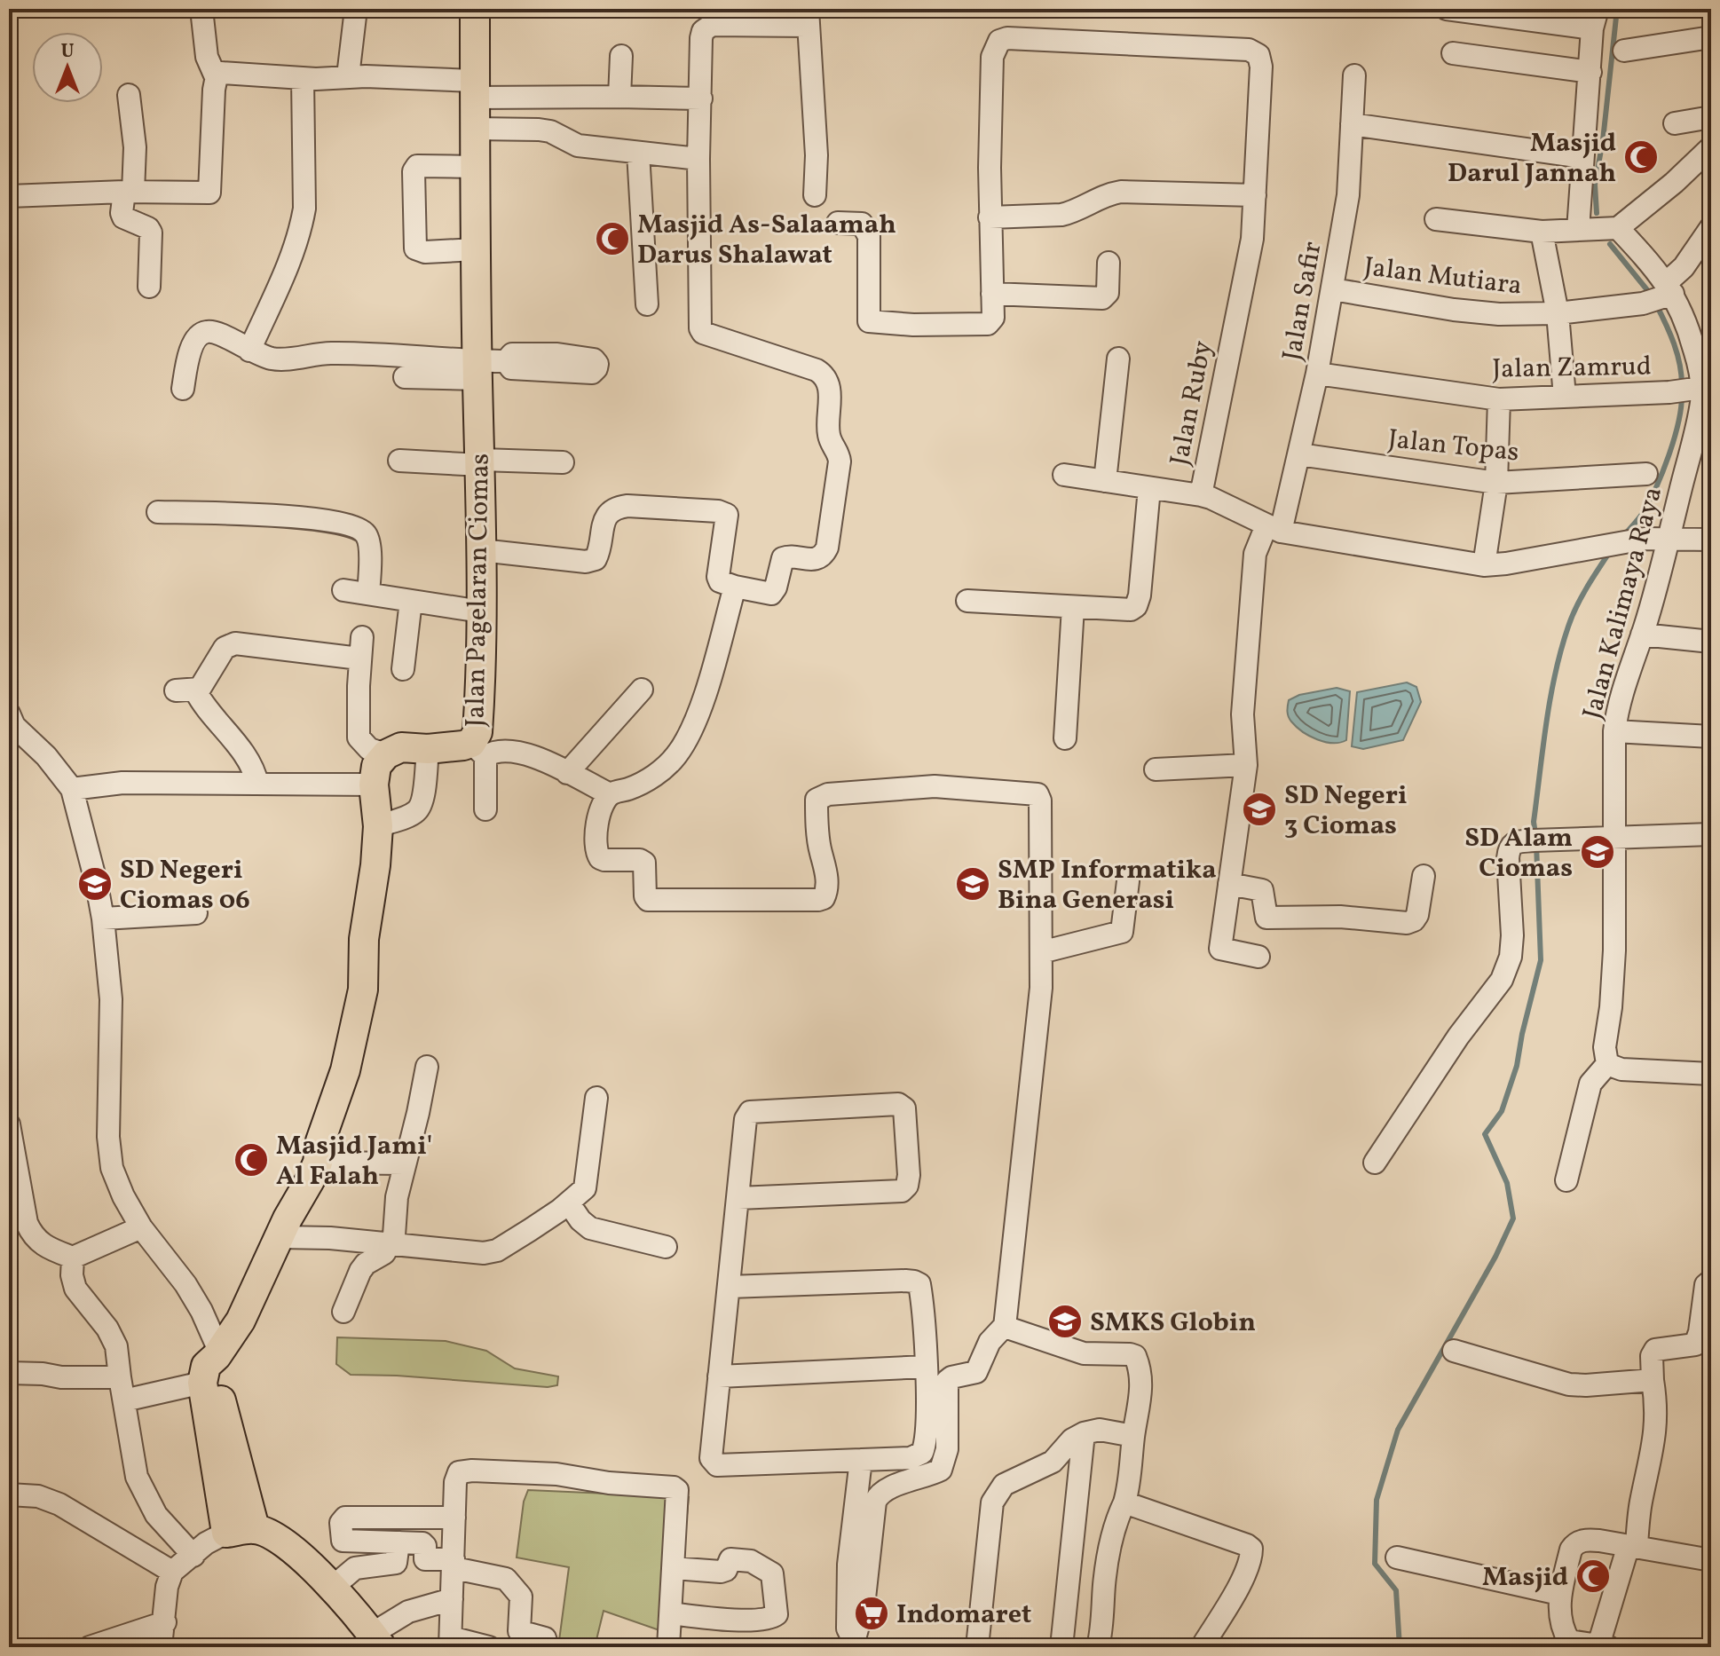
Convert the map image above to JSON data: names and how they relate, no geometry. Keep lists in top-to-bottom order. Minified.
{"streets":{"main road":["Jalan Pagelaran Ciomas"],"street":["Jalan Mutiara","Jalan Safir","Jalan Zamrud","Jalan Ruby","Jalan Topas","Jalan Kalimaya Raya"]},"crossings":[["Jalan Mutiara","Jalan Safir"],["Jalan Mutiara","Jalan Kalimaya Raya"],["Jalan Safir","Jalan Zamrud"],["Jalan Safir","Jalan Ruby"],["Jalan Safir","Jalan Topas"],["Jalan Zamrud","Jalan Kalimaya Raya"],["Jalan Ruby","Jalan Kalimaya Raya"]],"places":{"mosque":["Masjid Darul Jannah","Masjid As-Salaamah Darus Shalawat","Masjid Jami' Al Falah","Masjid"],"school or university":["SD Negeri 3 Ciomas","SD Alam Ciomas","SD Negeri Ciomas 06","SMP Informatika Bina Generasi","SMKS Globin"],"supermarket":["Indomaret"]},"north":"top"}
